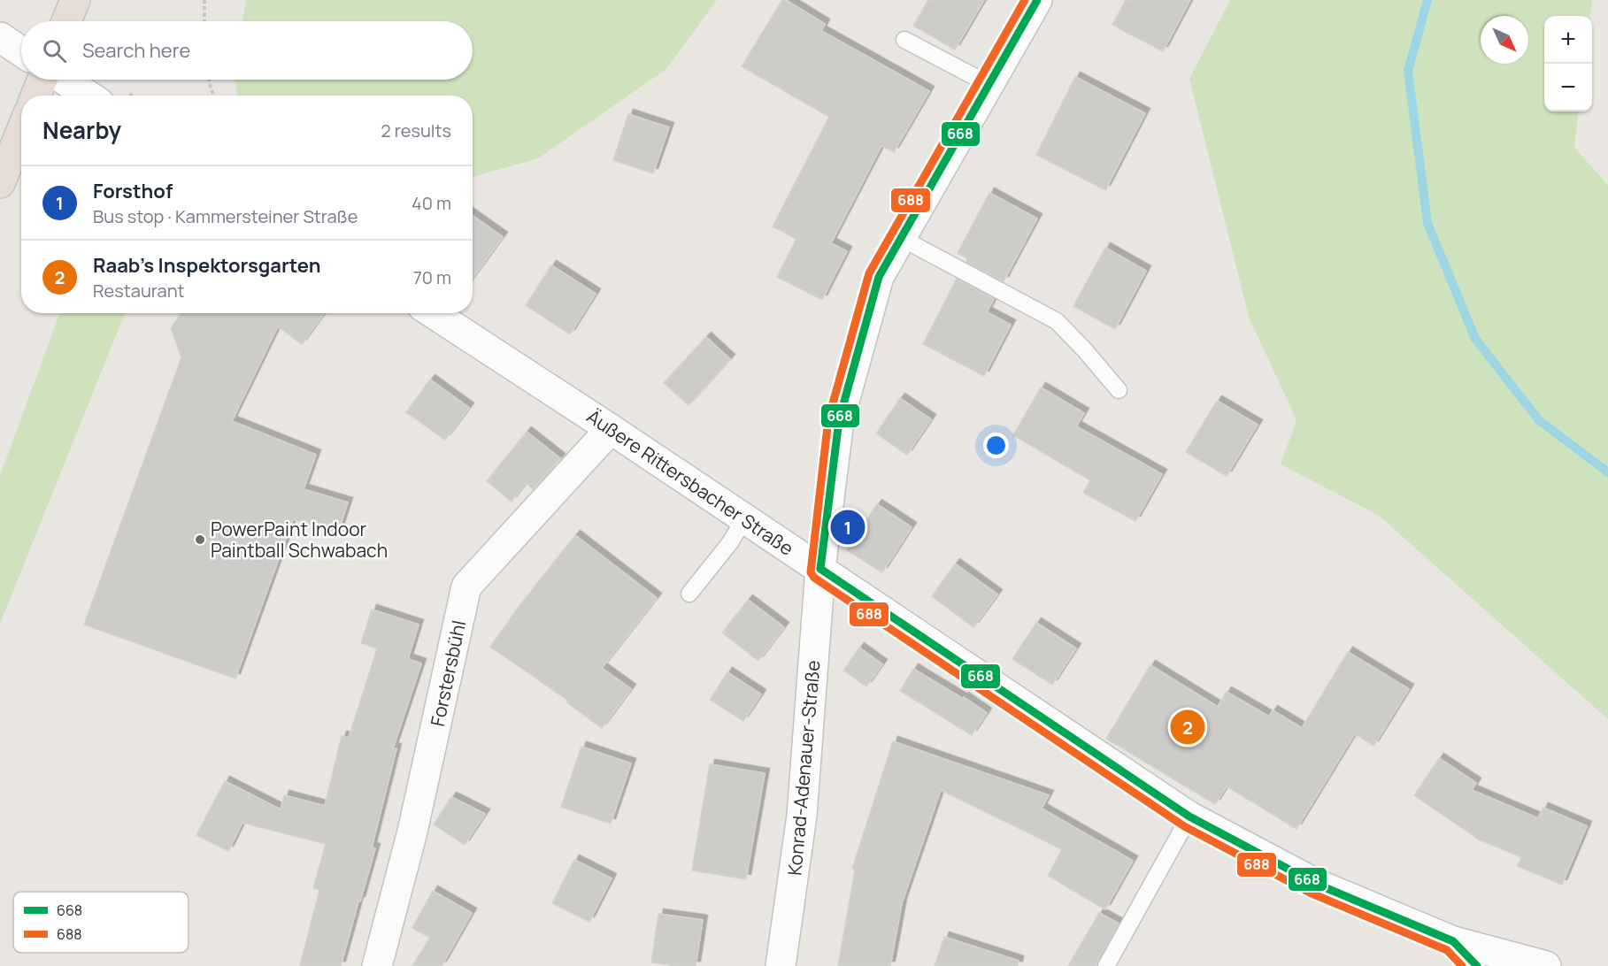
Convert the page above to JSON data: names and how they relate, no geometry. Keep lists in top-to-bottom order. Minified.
{"streets":{"street":["Äußere Rittersbacher Straße","Forstersbühl","Konrad-Adenauer-Straße"]},"crossings":[["Äußere Rittersbacher Straße","Forstersbühl"],["Äußere Rittersbacher Straße","Konrad-Adenauer-Straße"]],"places":["PowerPaint Indoor Paintball Schwabach"],"lines":["transit line 668","transit line 688"],"legend":["668","688"],"north":"bottom right","page":{"map_buttons":["+","−"],"search":"Search here","heading":["Nearby","2 results"],"list":[{"mark":"1","name":"Forsthof","note":"Bus stop · Kammersteiner Straße","value":"40 m"},{"mark":"2","name":"Raab's Inspektorsgarten","note":"Restaurant","value":"70 m"}],"pins":["1","2"]}}
